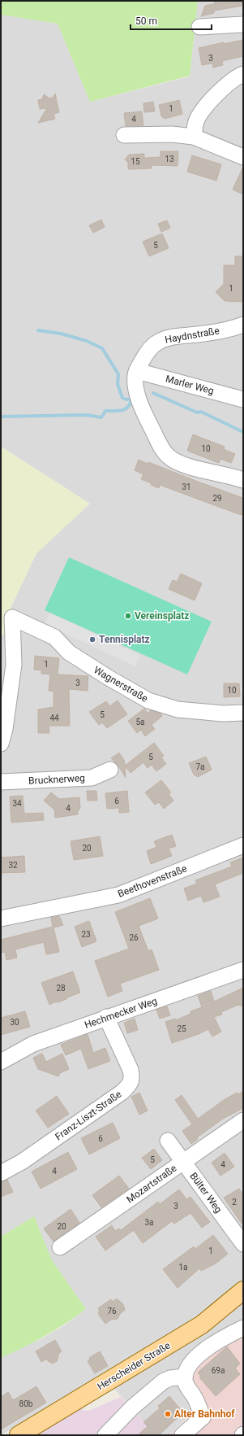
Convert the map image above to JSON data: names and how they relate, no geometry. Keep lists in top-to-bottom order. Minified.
{"streets":{"main road":["Herscheider Straße"],"street":["Haydnstraße","Marler Weg","Wagnerstraße","Brucknerweg","Beethovenstraße","Hechmecker Weg","Franz-Liszt-Straße","Mozartstraße","Bülter Weg"]},"crossings":[["Haydnstraße","Marler Weg"],["Hechmecker Weg","Franz-Liszt-Straße"],["Mozartstraße","Bülter Weg"]],"places":["Vereinsplatz","Tennisplatz","Alter Bahnhof"],"house_numbers":["3","1","4","13","15","5","1","10","31","29","1","3","10","5","44","5a","5","7a","6","34","4","20","32","23","26","28","30","25","6","5","4","4","2","3","3a","20","1","1a","76","69a","80b"],"scale_bar":"50 m"}
